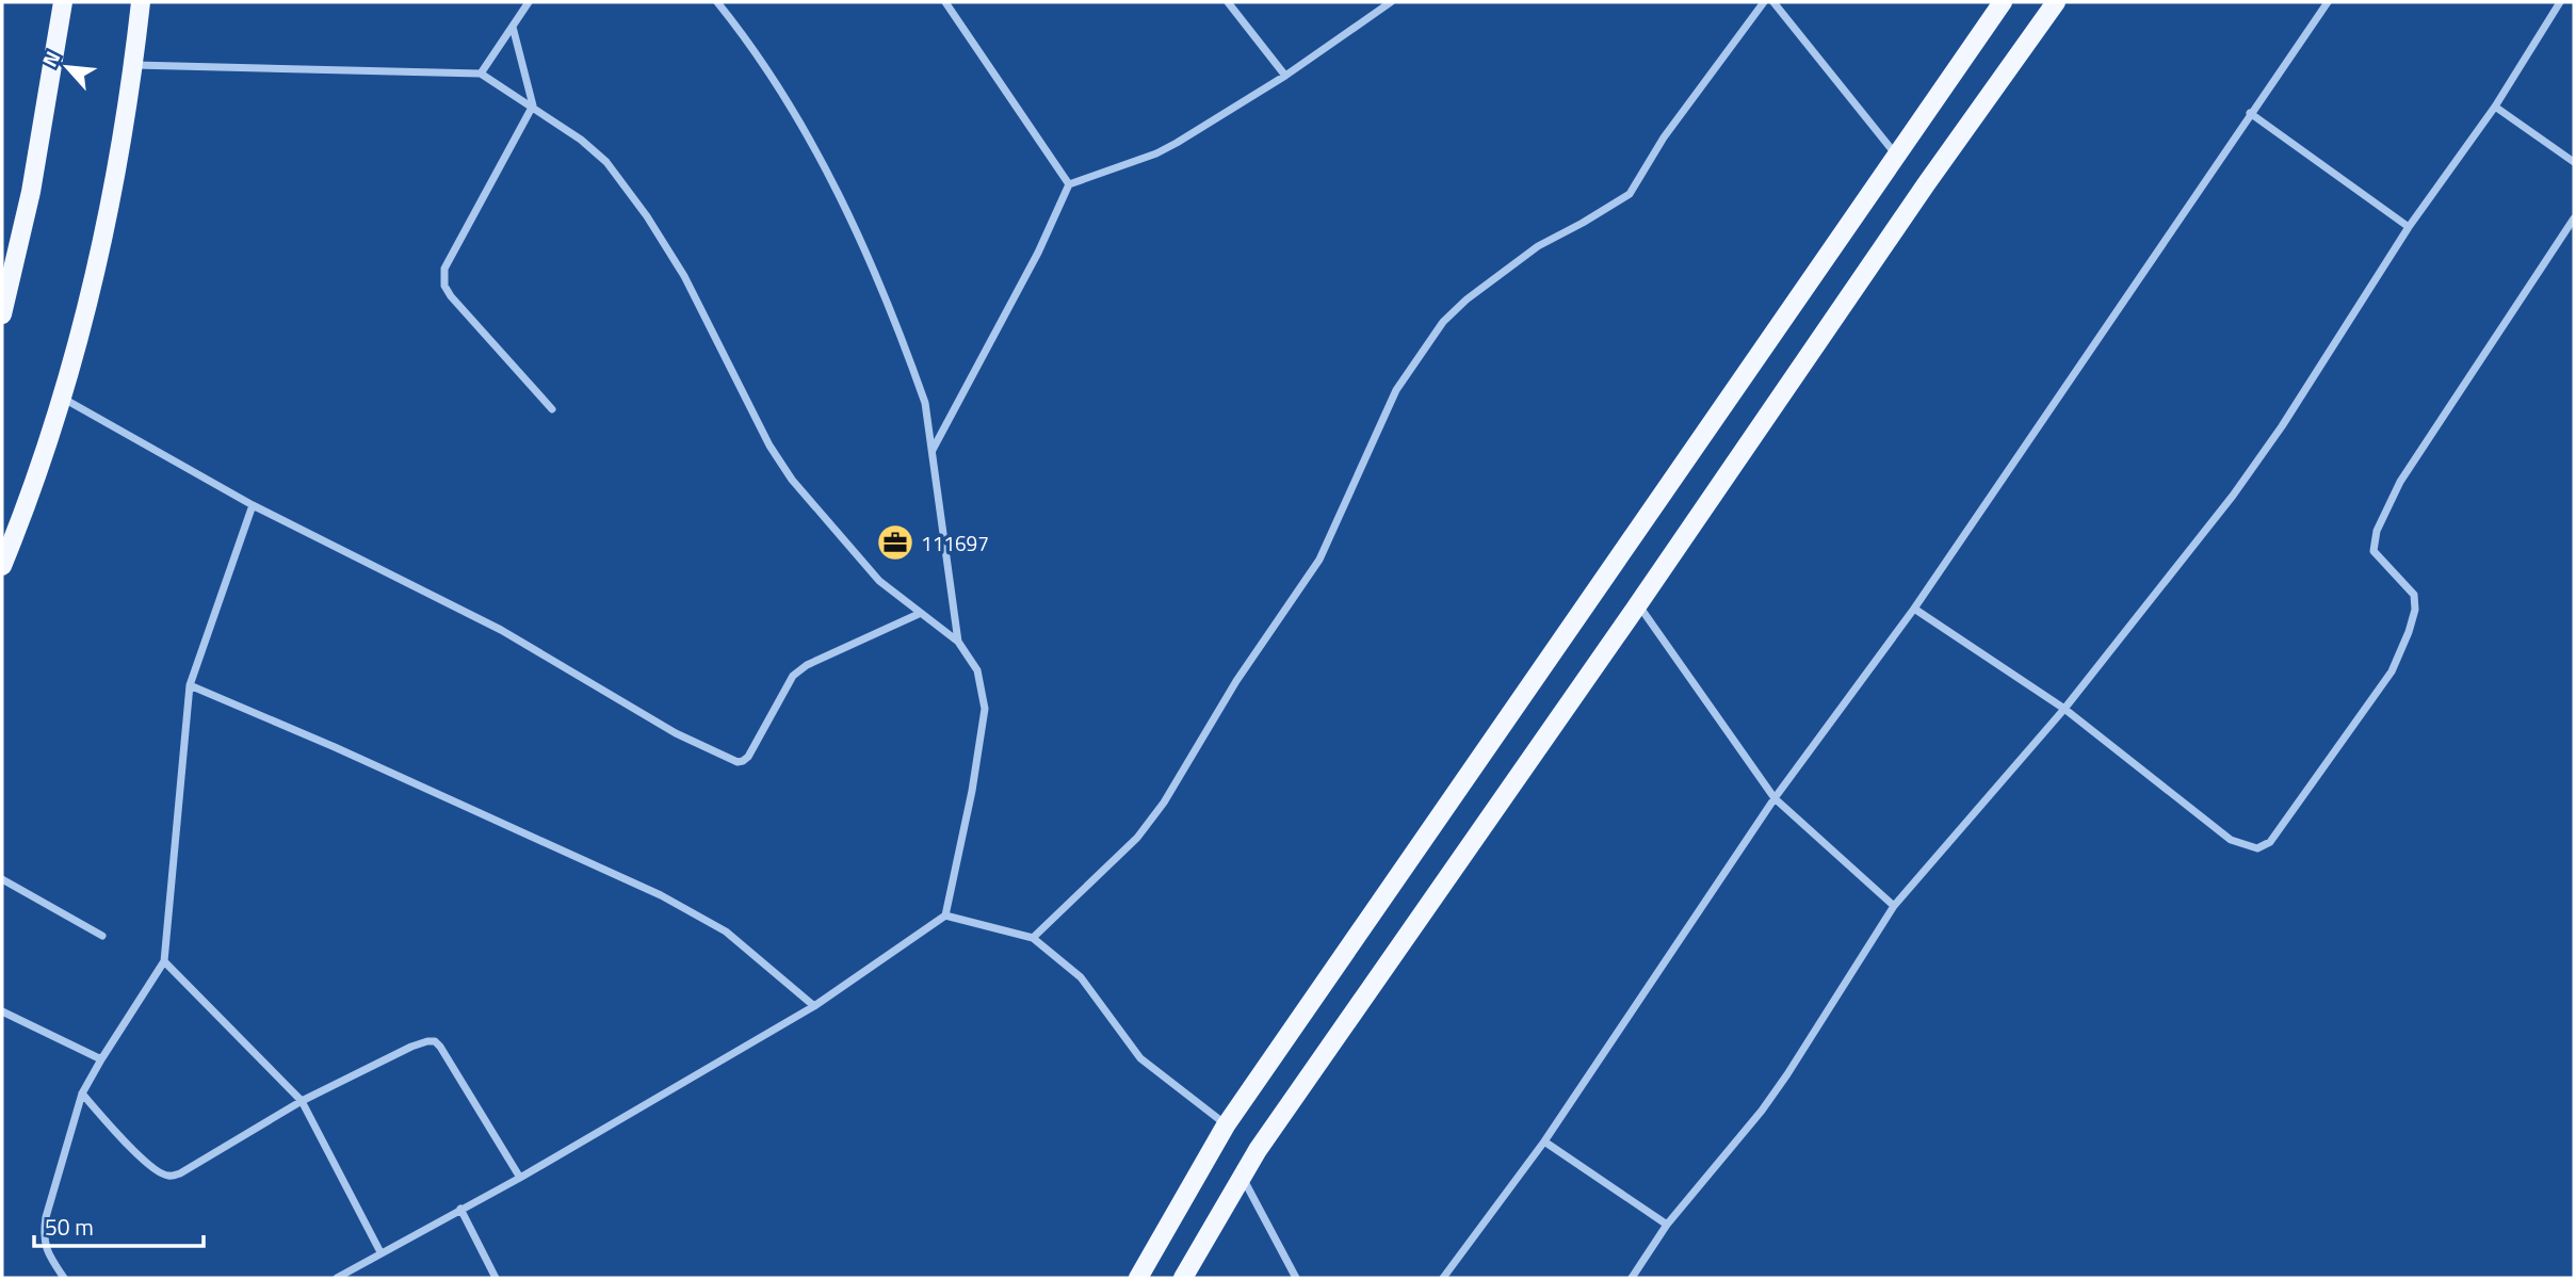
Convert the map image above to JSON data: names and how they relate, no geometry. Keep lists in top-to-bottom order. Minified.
{"places":{"office":["111697"]},"scale_bar":"50 m","north":"top left"}
